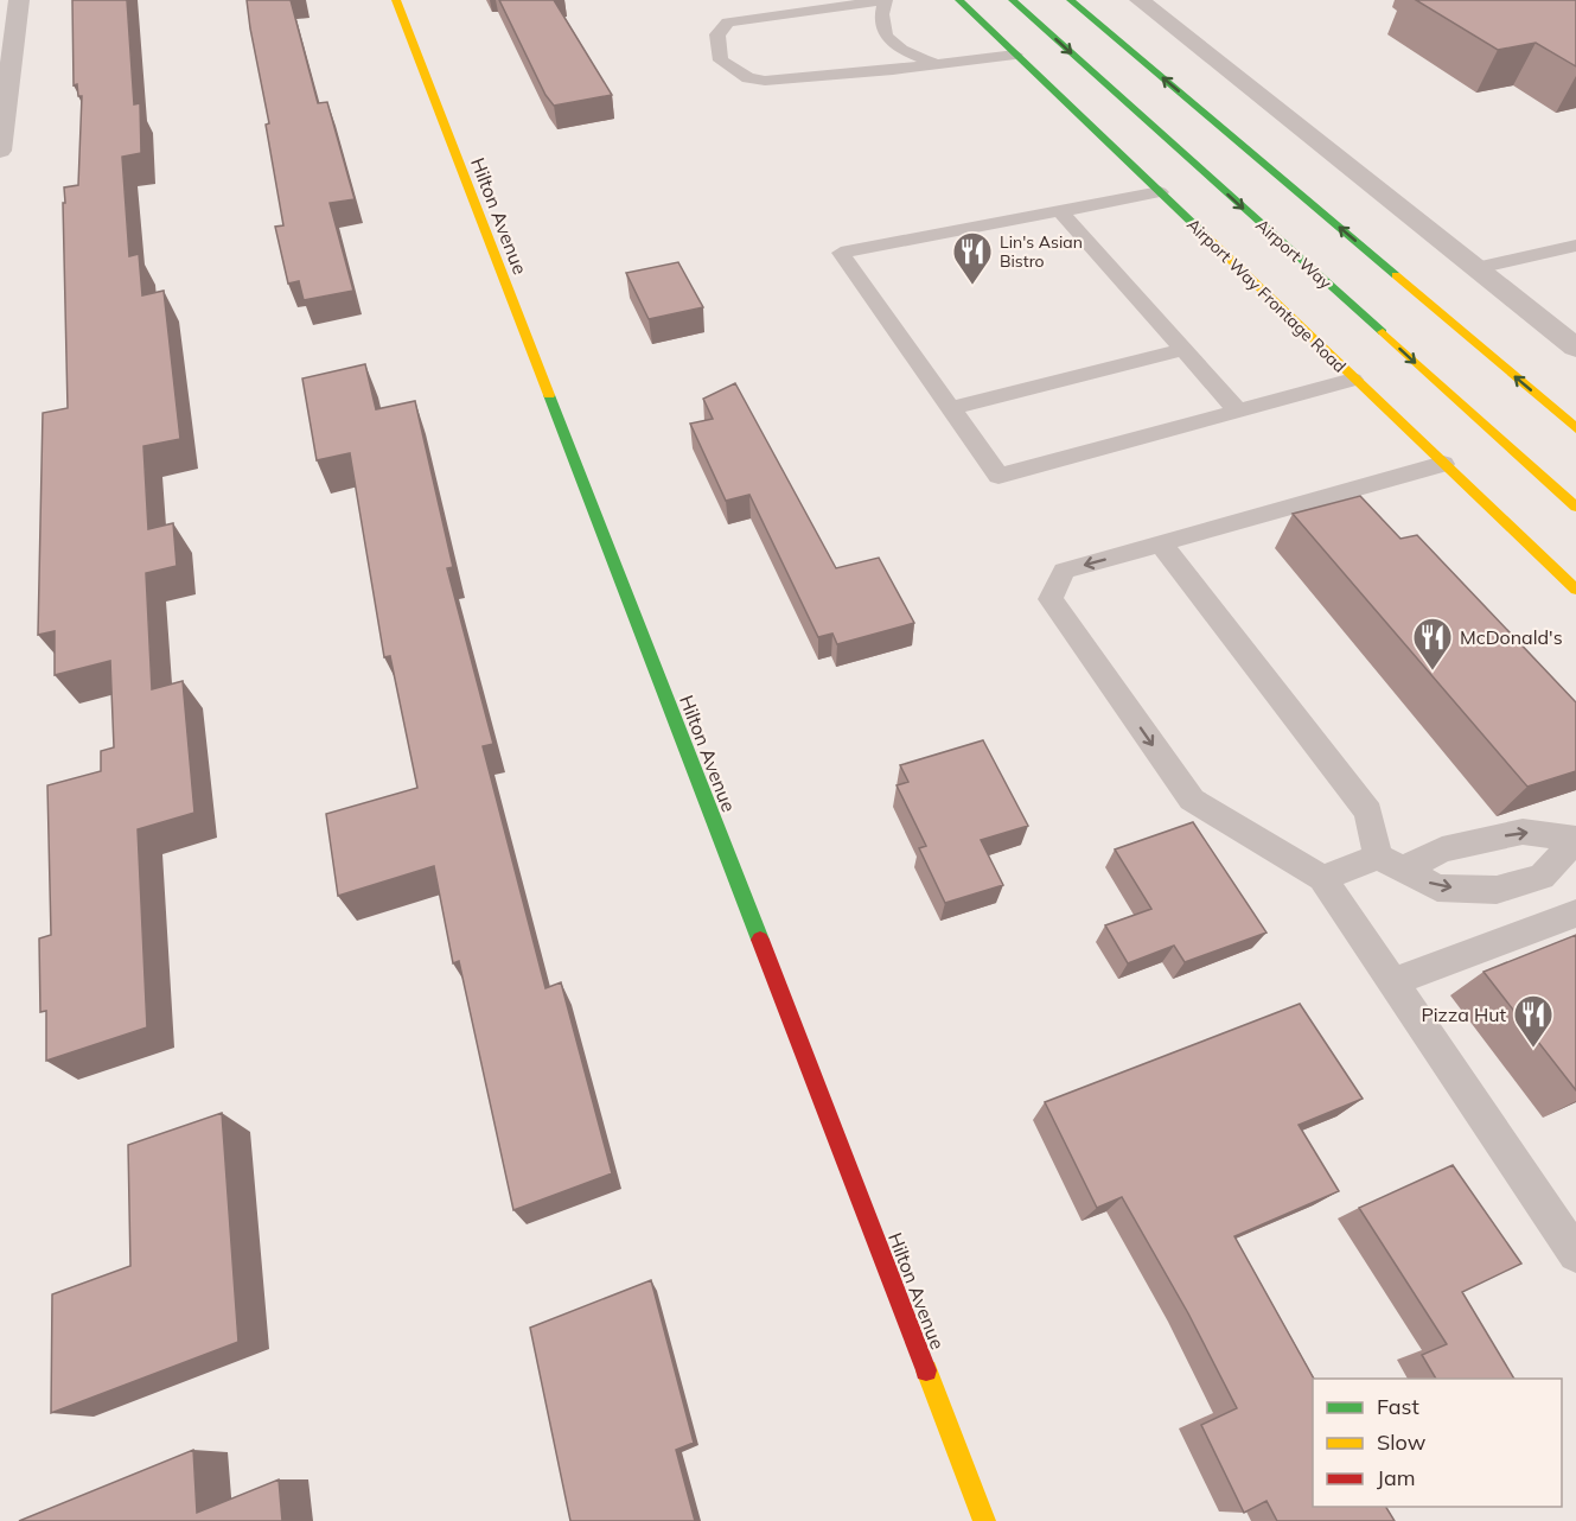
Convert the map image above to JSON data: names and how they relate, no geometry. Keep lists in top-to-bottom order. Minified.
{"streets":{"street":["Hilton Avenue","Airport Way","Airport Way Frontage Road"]},"places":{"restaurant":["Lin's Asian Bistro","McDonald's","Pizza Hut"]},"legend":["Fast","Slow","Jam"]}
